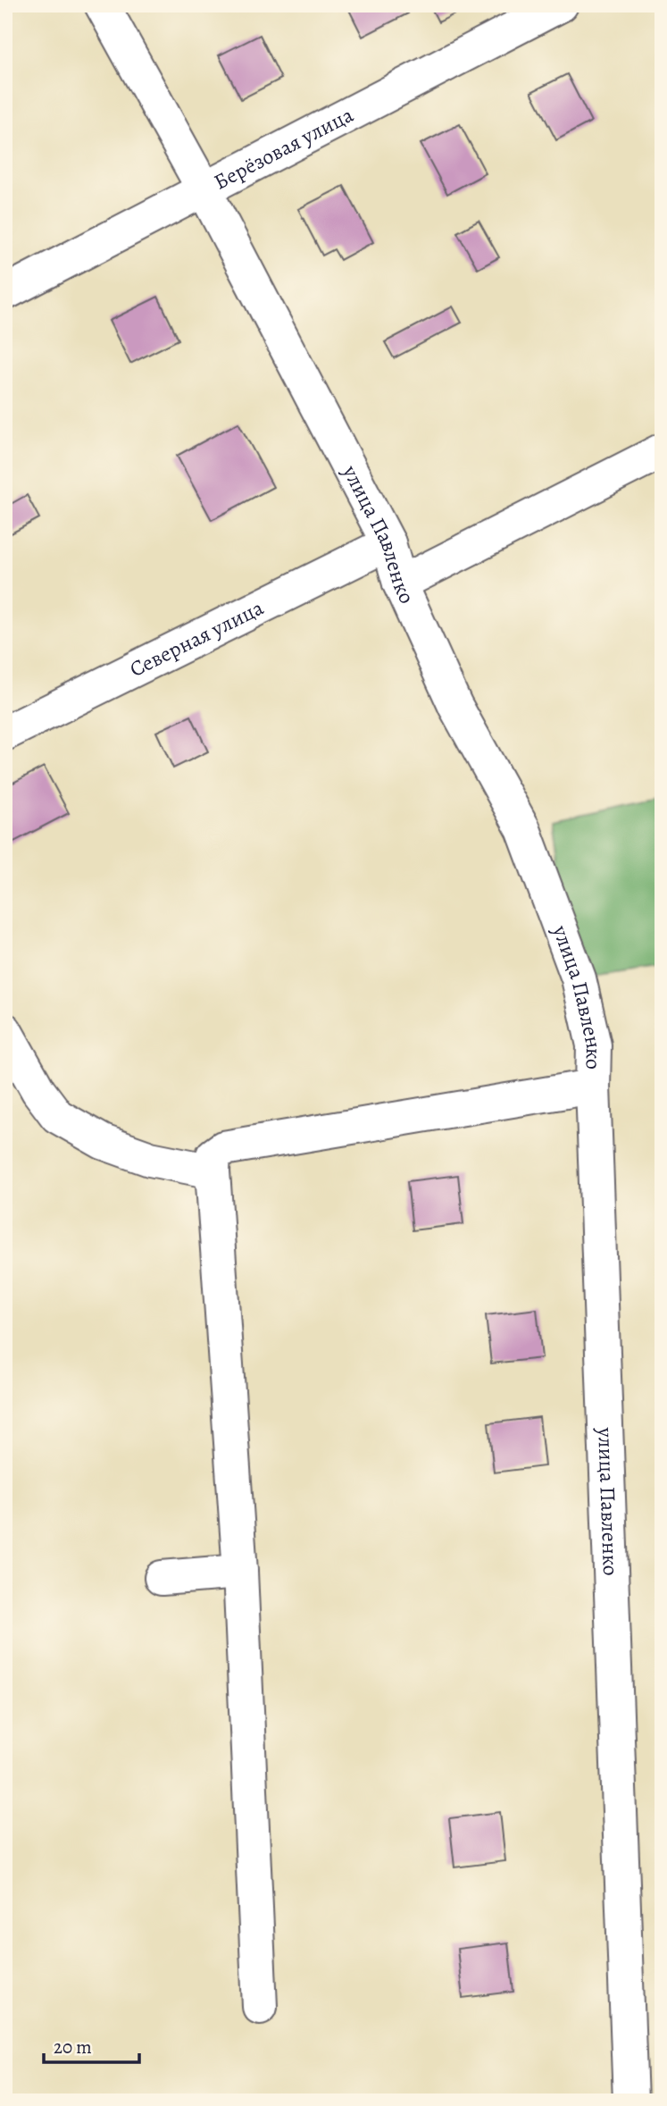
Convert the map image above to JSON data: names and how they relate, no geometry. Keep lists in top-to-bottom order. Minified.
{"streets":{"street":["Берёзовая улица","улица Павленко","Северная улица"]},"crossings":[["Берёзовая улица","улица Павленко"],["улица Павленко","Северная улица"]],"scale_bar":"20 m"}
